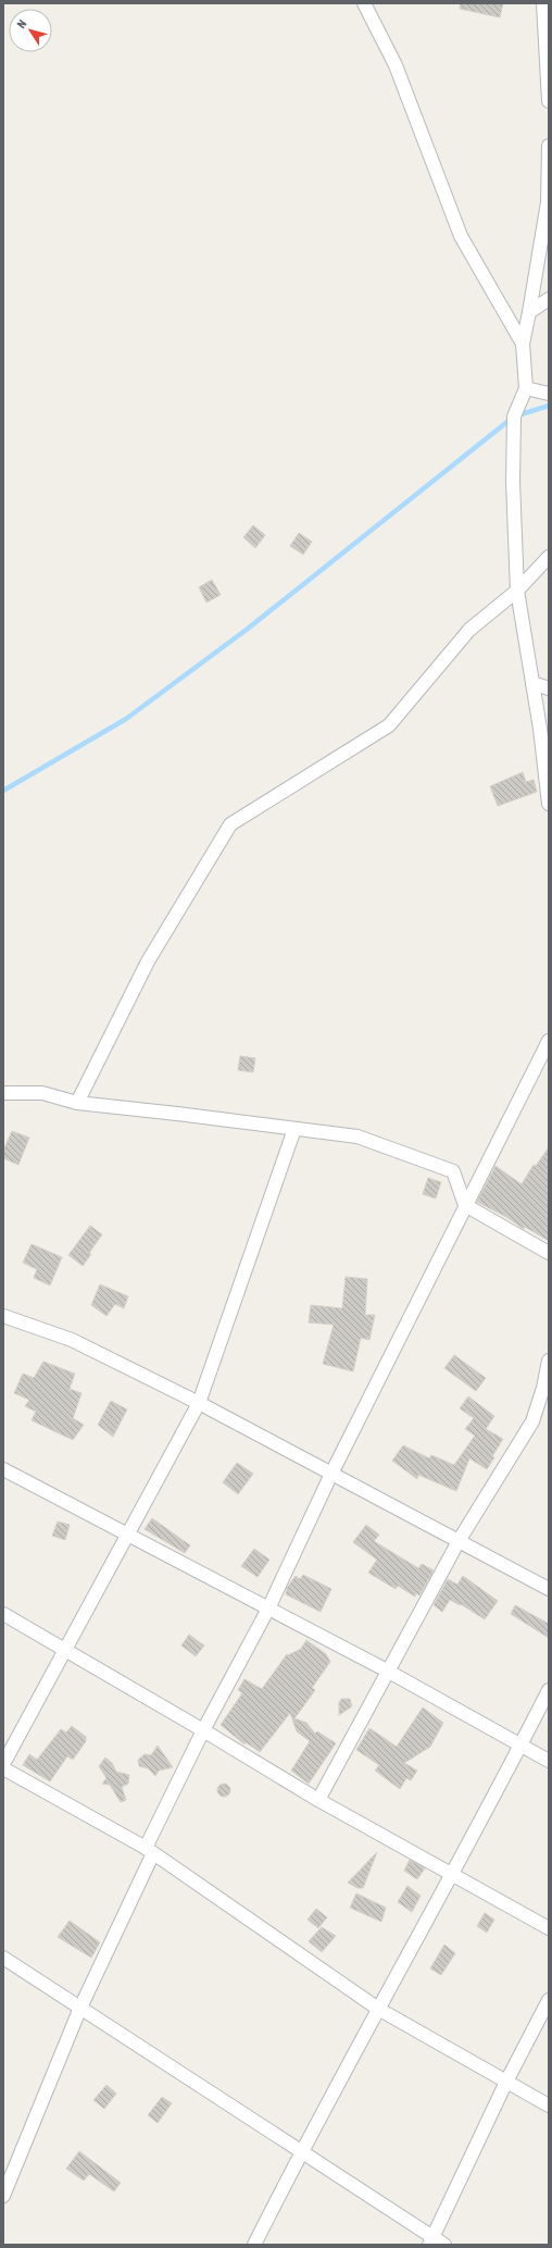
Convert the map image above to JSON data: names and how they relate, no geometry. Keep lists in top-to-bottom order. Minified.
{"north":"top left"}
